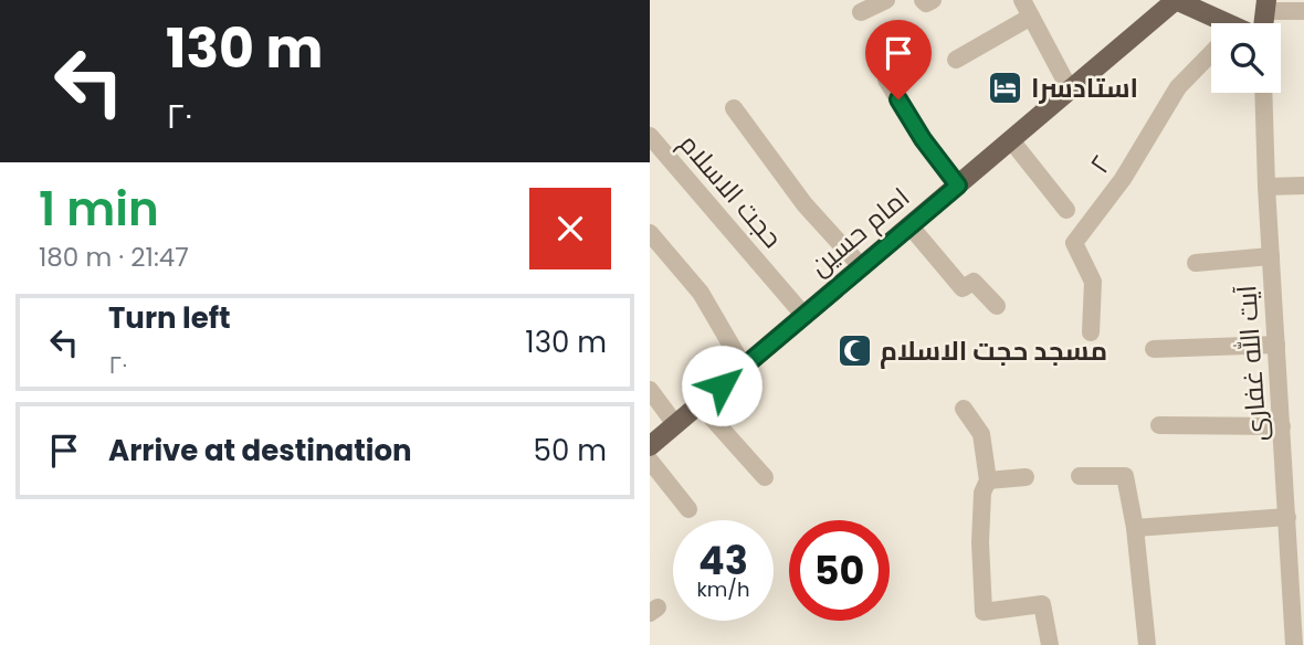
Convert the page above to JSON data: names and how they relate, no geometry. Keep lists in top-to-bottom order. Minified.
{"streets":{"main road":["امام حسین"],"street":["۲","حجت الاسلام","آیت الله غفاری"]},"crossings":[["حجت الاسلام","امام حسین"]],"places":{"hotel":["استادسرا"],"mosque":["مسجد حجت الاسلام"]},"page":{"turn":["130 m","۲۰"],"heading":["1 min","180 m · 21:47"],"list":[{"name":"Turn left","note":"۲۰","value":"130 m"},{"name":"Arrive at destination","value":"50 m"}],"speed":"43 km/h","limit":"50"}}
